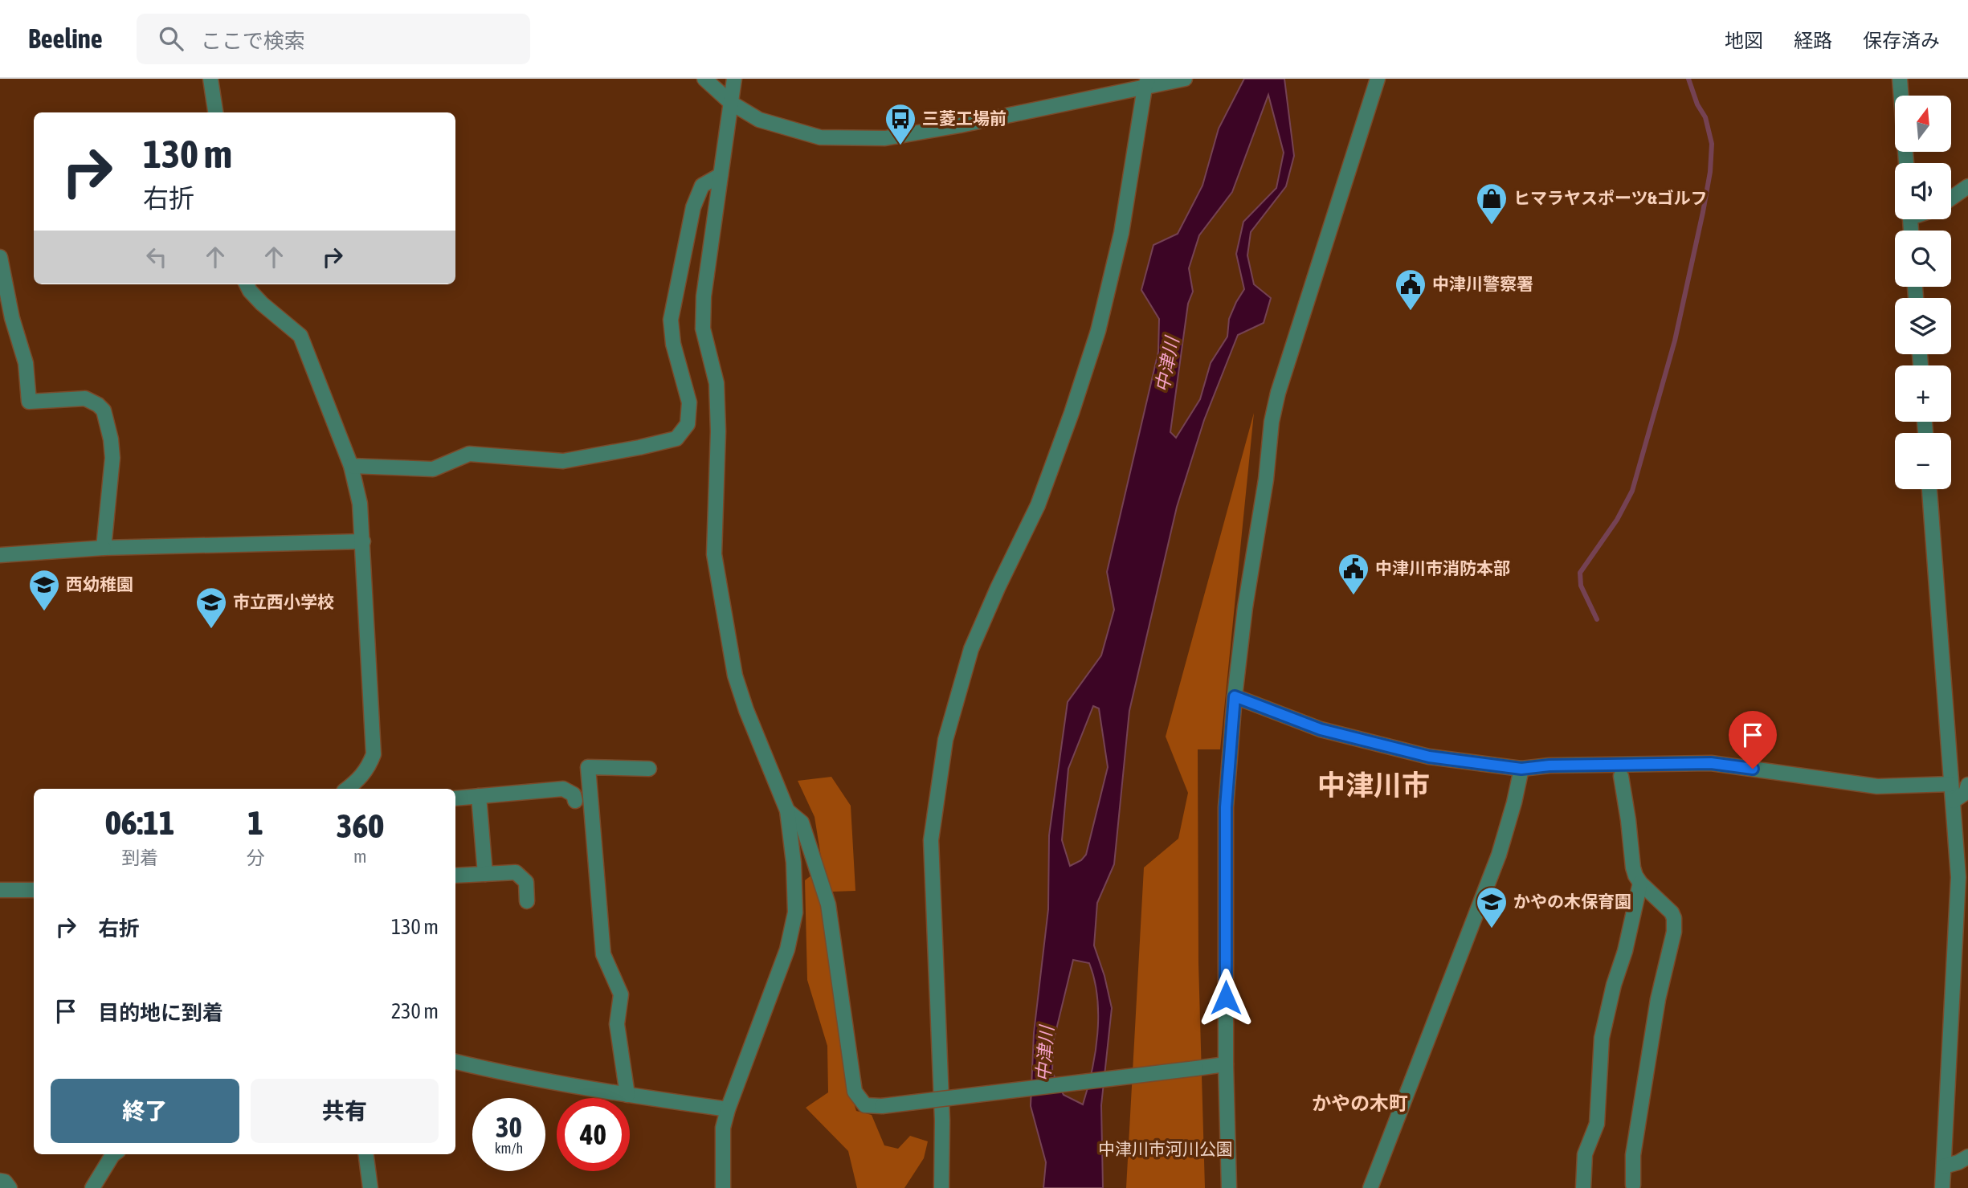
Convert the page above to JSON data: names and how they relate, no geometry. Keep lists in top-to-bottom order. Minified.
{"districts":["中津川市","かやの木町"],"water":["中津川"],"parks":["中津川市河川公園"],"places":{"bus stop":["三菱工場前"],"shop":["ヒマラヤスポーツ&ゴルフ"],"public building":["中津川警察署","中津川市消防本部"],"school or university":["西幼稚園","市立西小学校","かやの木保育園"]},"north":"top","page":{"header":"Beeline","search":"ここで検索","nav":["地図","経路","保存済み"],"map_buttons":["+","−"],"turn":["130 m","右折"],"eta":["06:11","到着","1","分","360","m"],"list":[{"name":"右折","value":"130 m"},{"name":"目的地に到着","value":"230 m"}],"buttons":["終了","共有"],"speed":"30 km/h","limit":"40"}}
